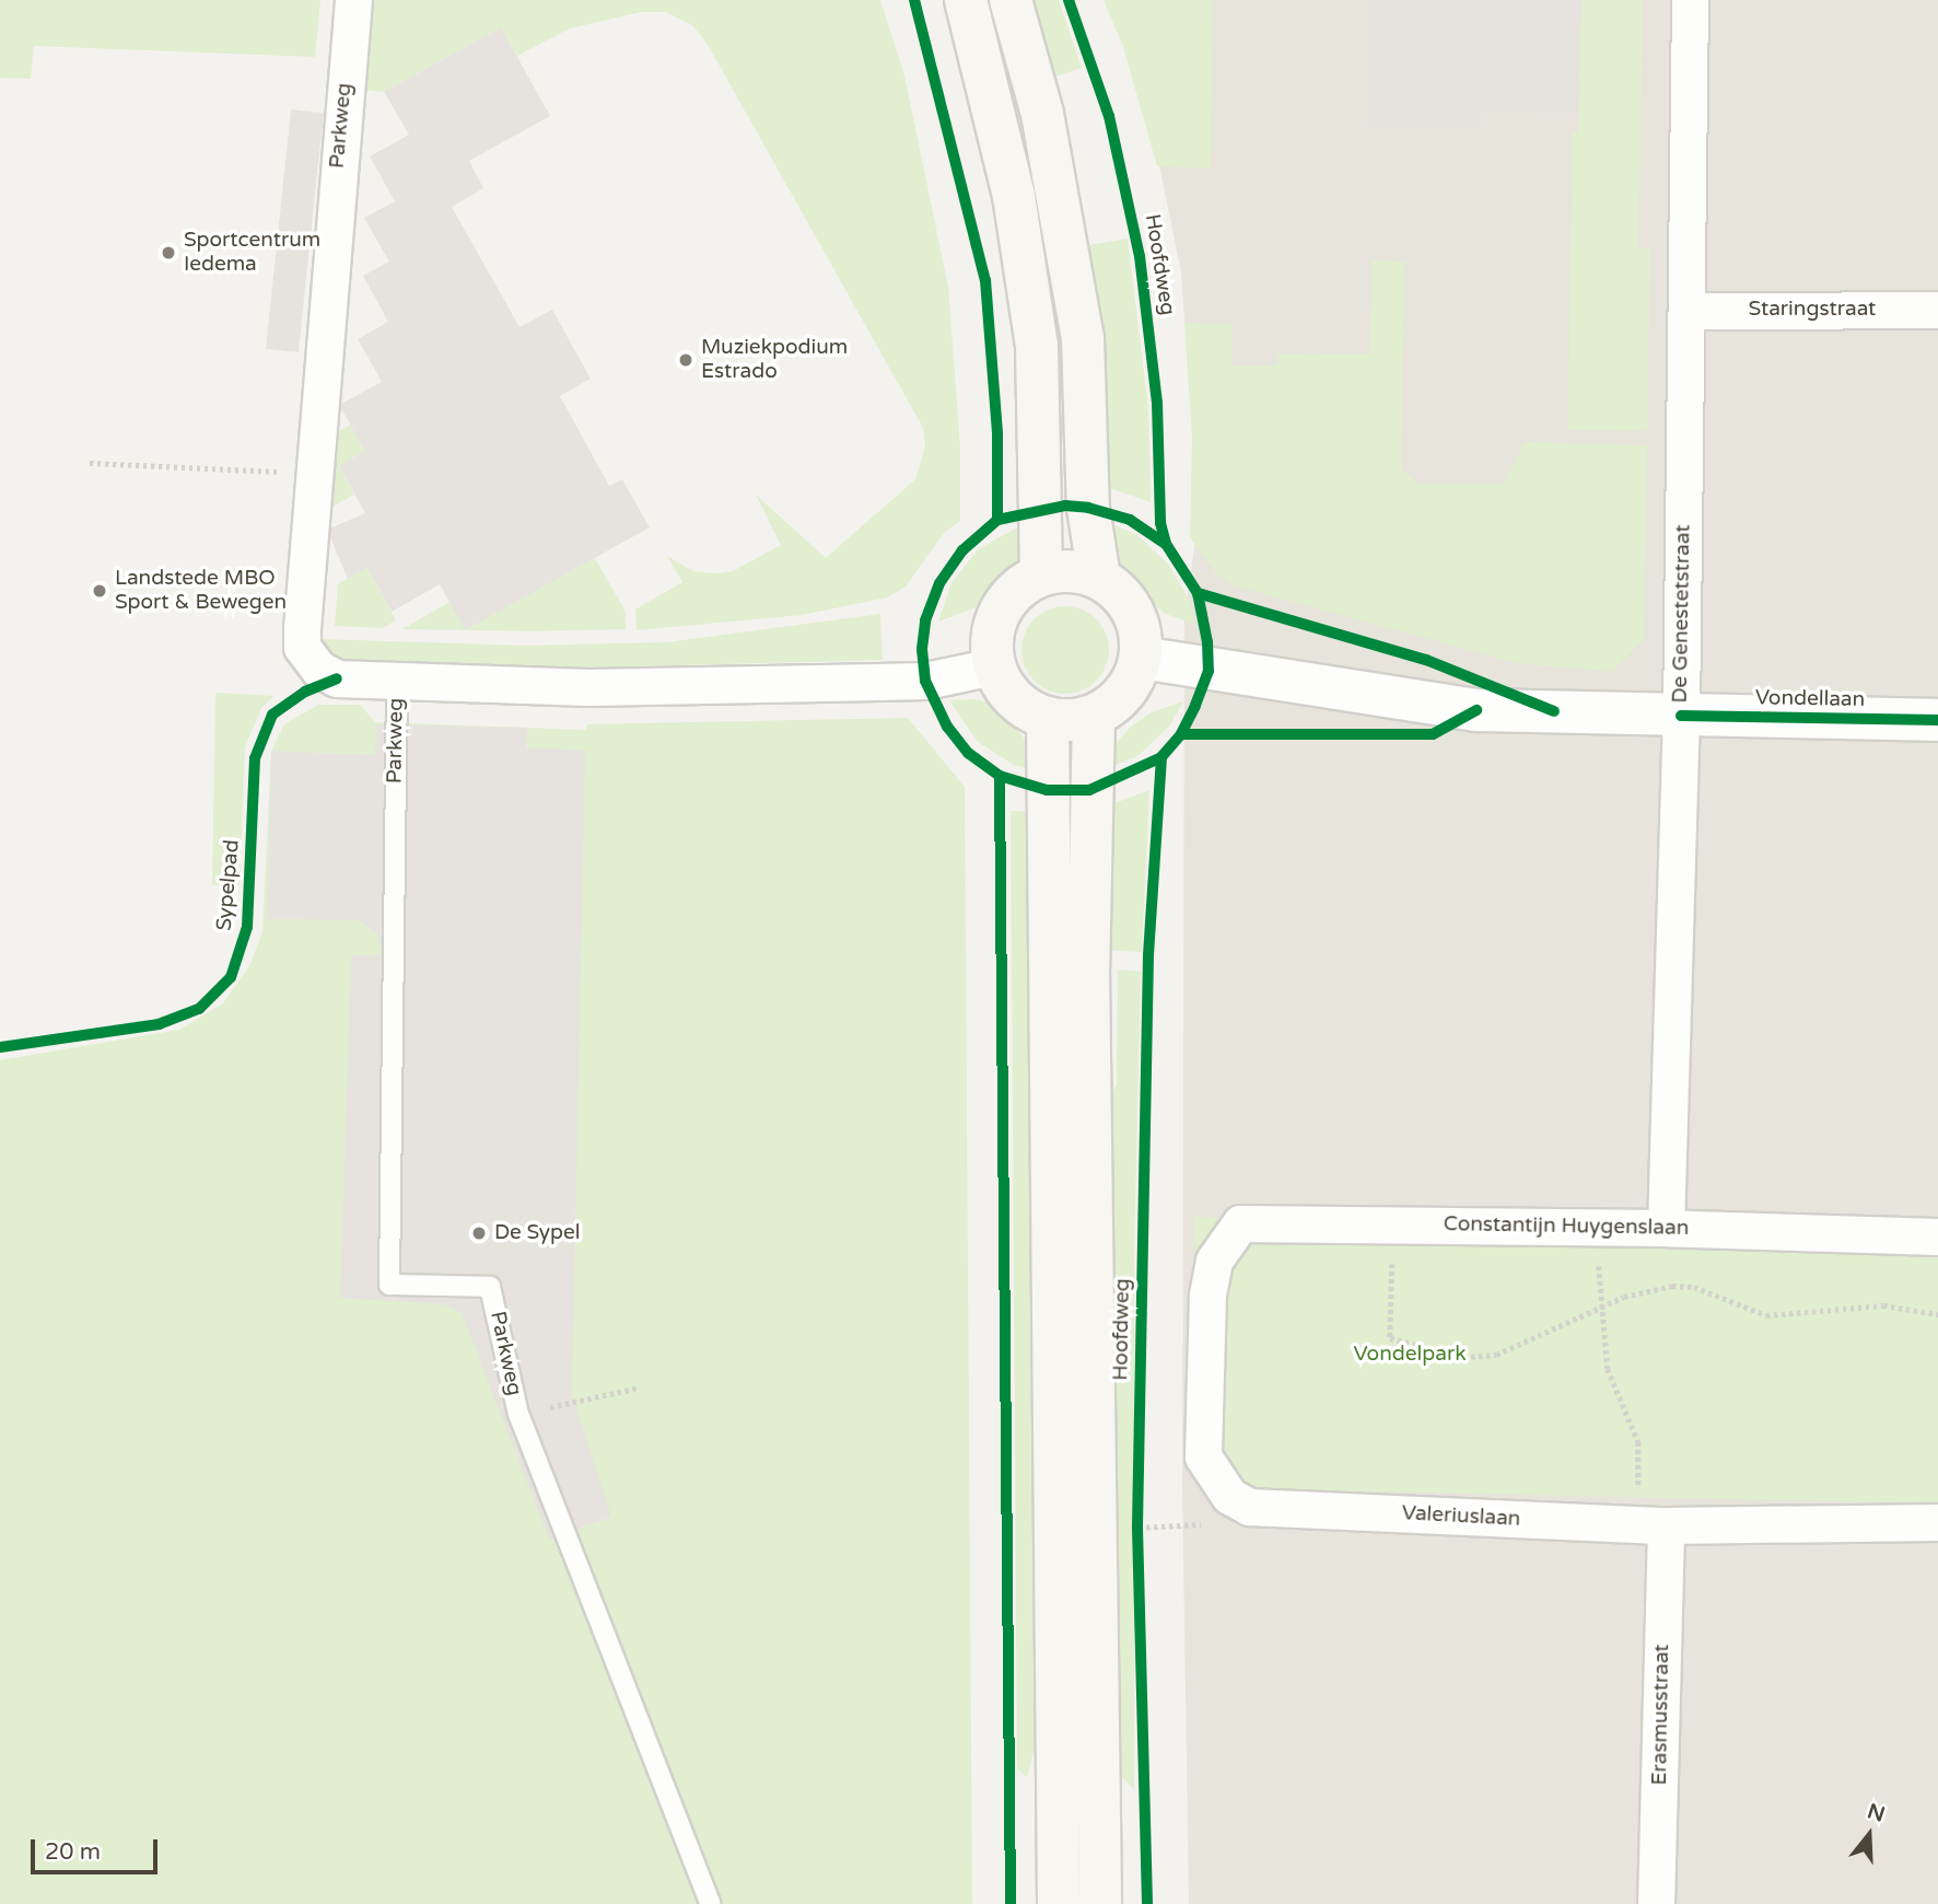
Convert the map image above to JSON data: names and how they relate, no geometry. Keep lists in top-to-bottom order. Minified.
{"streets":{"main road":["Hoofdweg"],"street":["Parkweg","Staringstraat","De Genestetstraat","Vondellaan","Constantijn Huygenslaan","Valeriuslaan","Erasmusstraat"],"cycle path":["Sypelpad"]},"crossings":[["Parkweg","Hoofdweg"],["Parkweg","Vondellaan"],["Hoofdweg","Vondellaan"],["Staringstraat","De Genestetstraat"],["De Genestetstraat","Vondellaan"],["De Genestetstraat","Constantijn Huygenslaan"],["Constantijn Huygenslaan","Valeriuslaan"],["Valeriuslaan","Erasmusstraat"]],"parks":["Vondelpark"],"places":["Sportcentrum Iedema","Muziekpodium Estrado","Landstede MBO Sport & Bewegen","De Sypel"],"scale_bar":"20 m","north":"top"}
